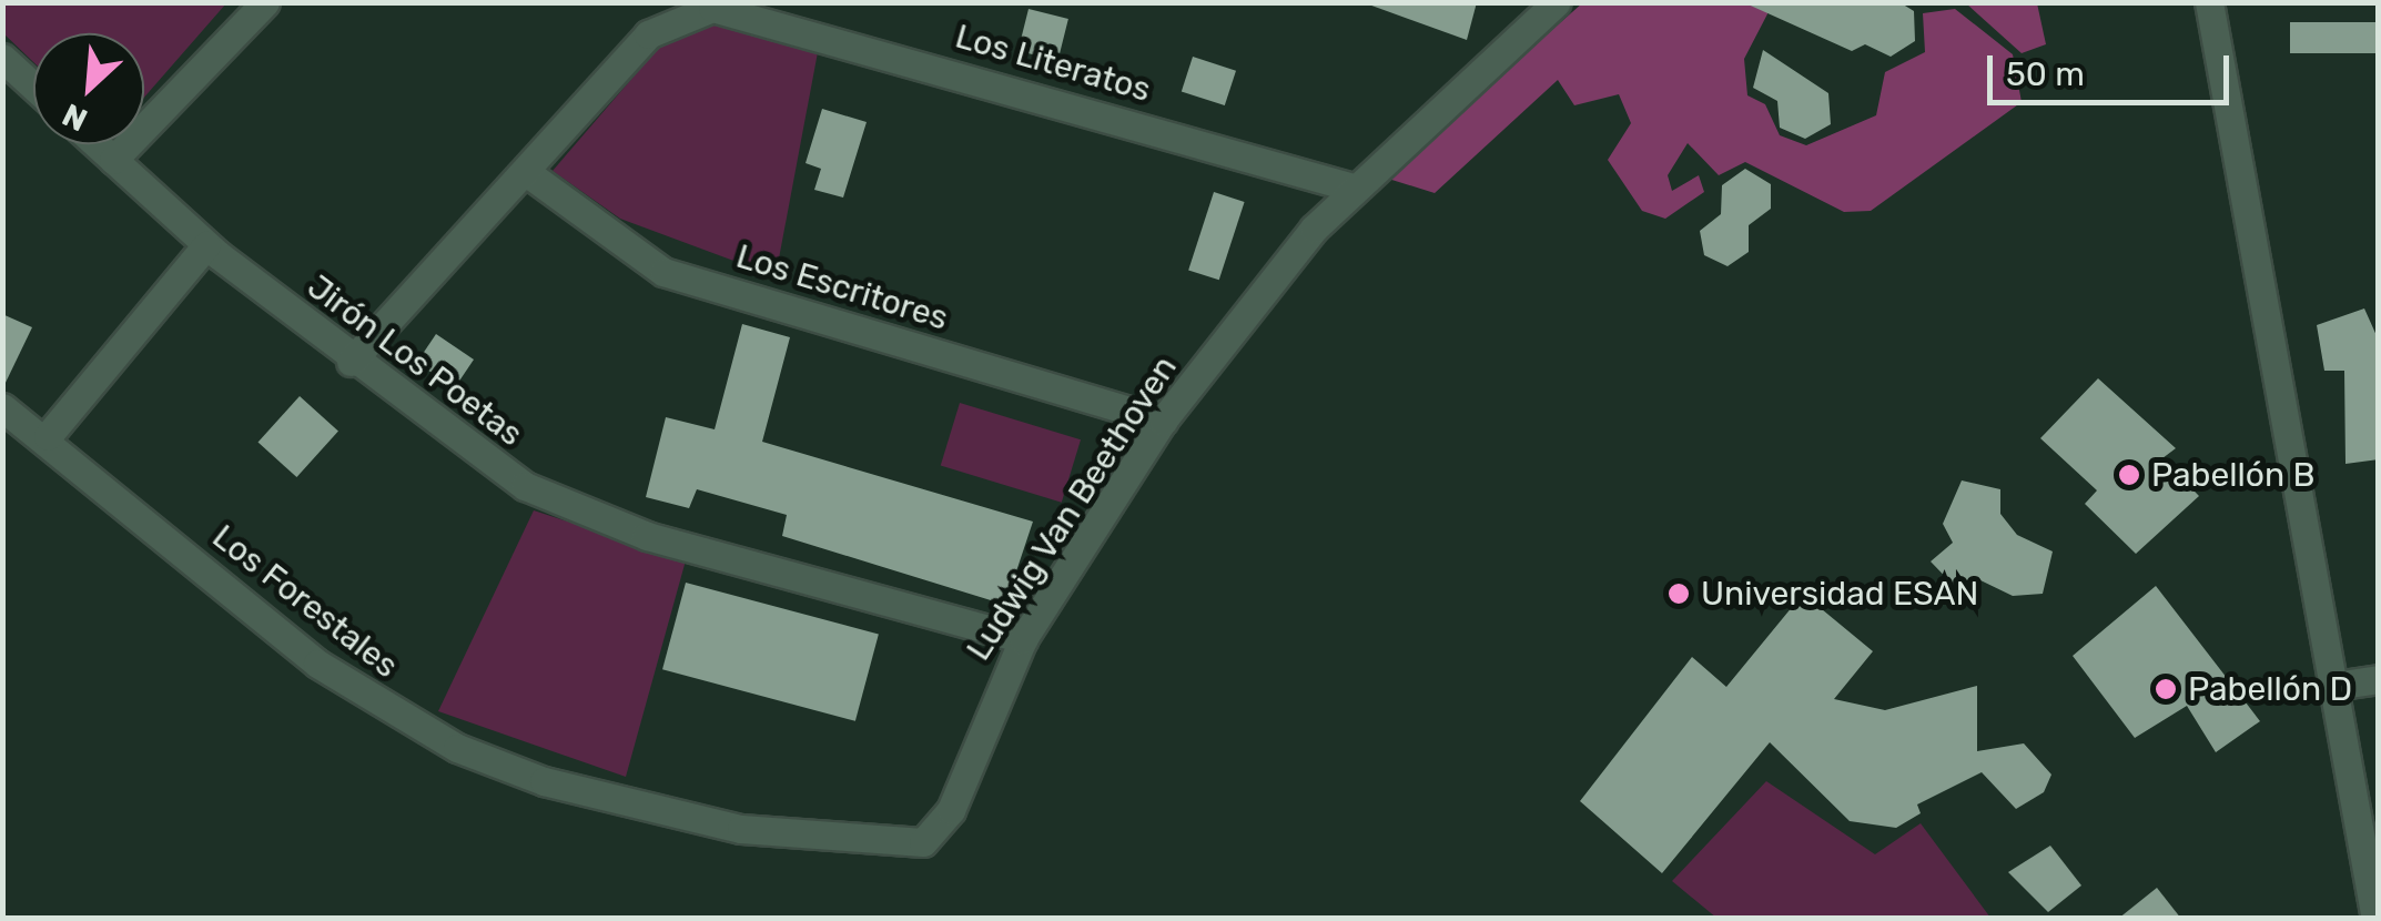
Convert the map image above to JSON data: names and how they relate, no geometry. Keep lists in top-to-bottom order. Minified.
{"streets":{"street":["Los Literatos","Los Escritores","Jirón Los Poetas","Ludwig Van Beethoven","Los Forestales"]},"crossings":[["Los Literatos","Los Escritores"],["Los Literatos","Jirón Los Poetas"],["Los Literatos","Ludwig Van Beethoven"],["Los Escritores","Ludwig Van Beethoven"],["Jirón Los Poetas","Ludwig Van Beethoven"],["Ludwig Van Beethoven","Los Forestales"]],"places":["Pabellón B","Universidad ESAN","Pabellón D"],"scale_bar":"50 m","north":"bottom left"}
